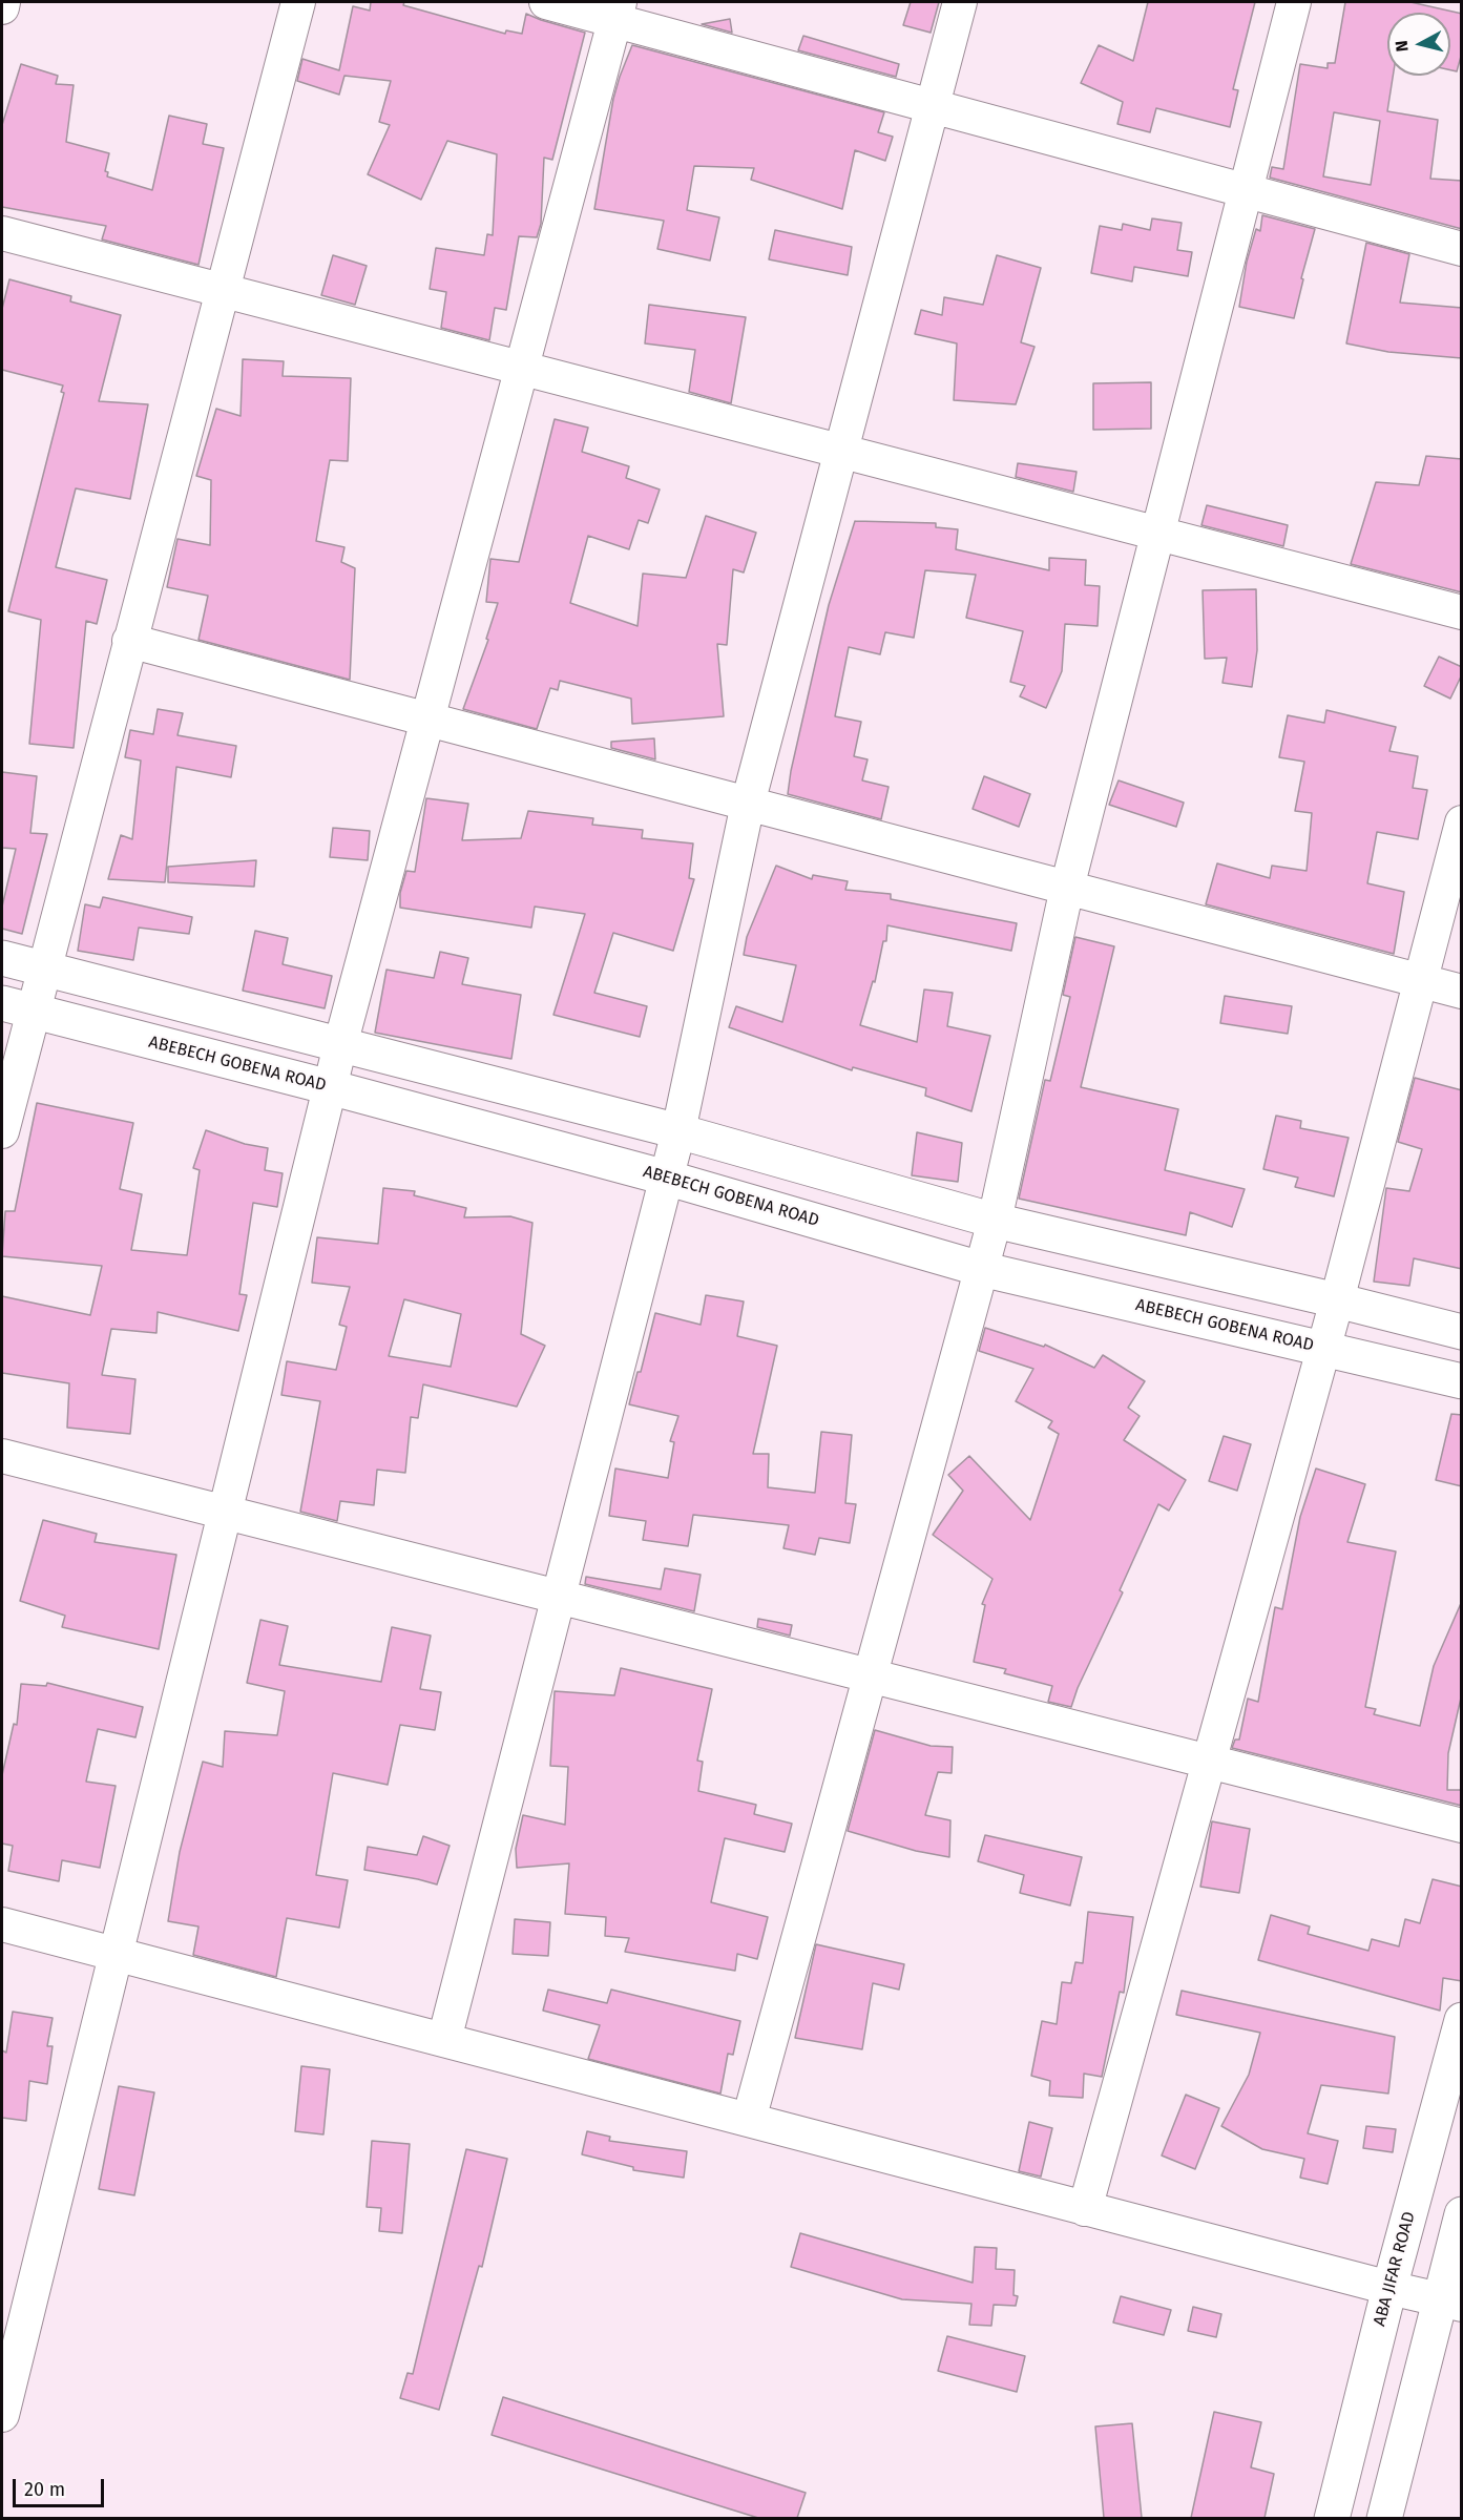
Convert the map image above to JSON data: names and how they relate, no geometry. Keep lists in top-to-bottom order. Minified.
{"streets":{"street":["ABEBECH GOBENA ROAD","ABA JIFAR ROAD"]},"scale_bar":"20 m","north":"left"}
